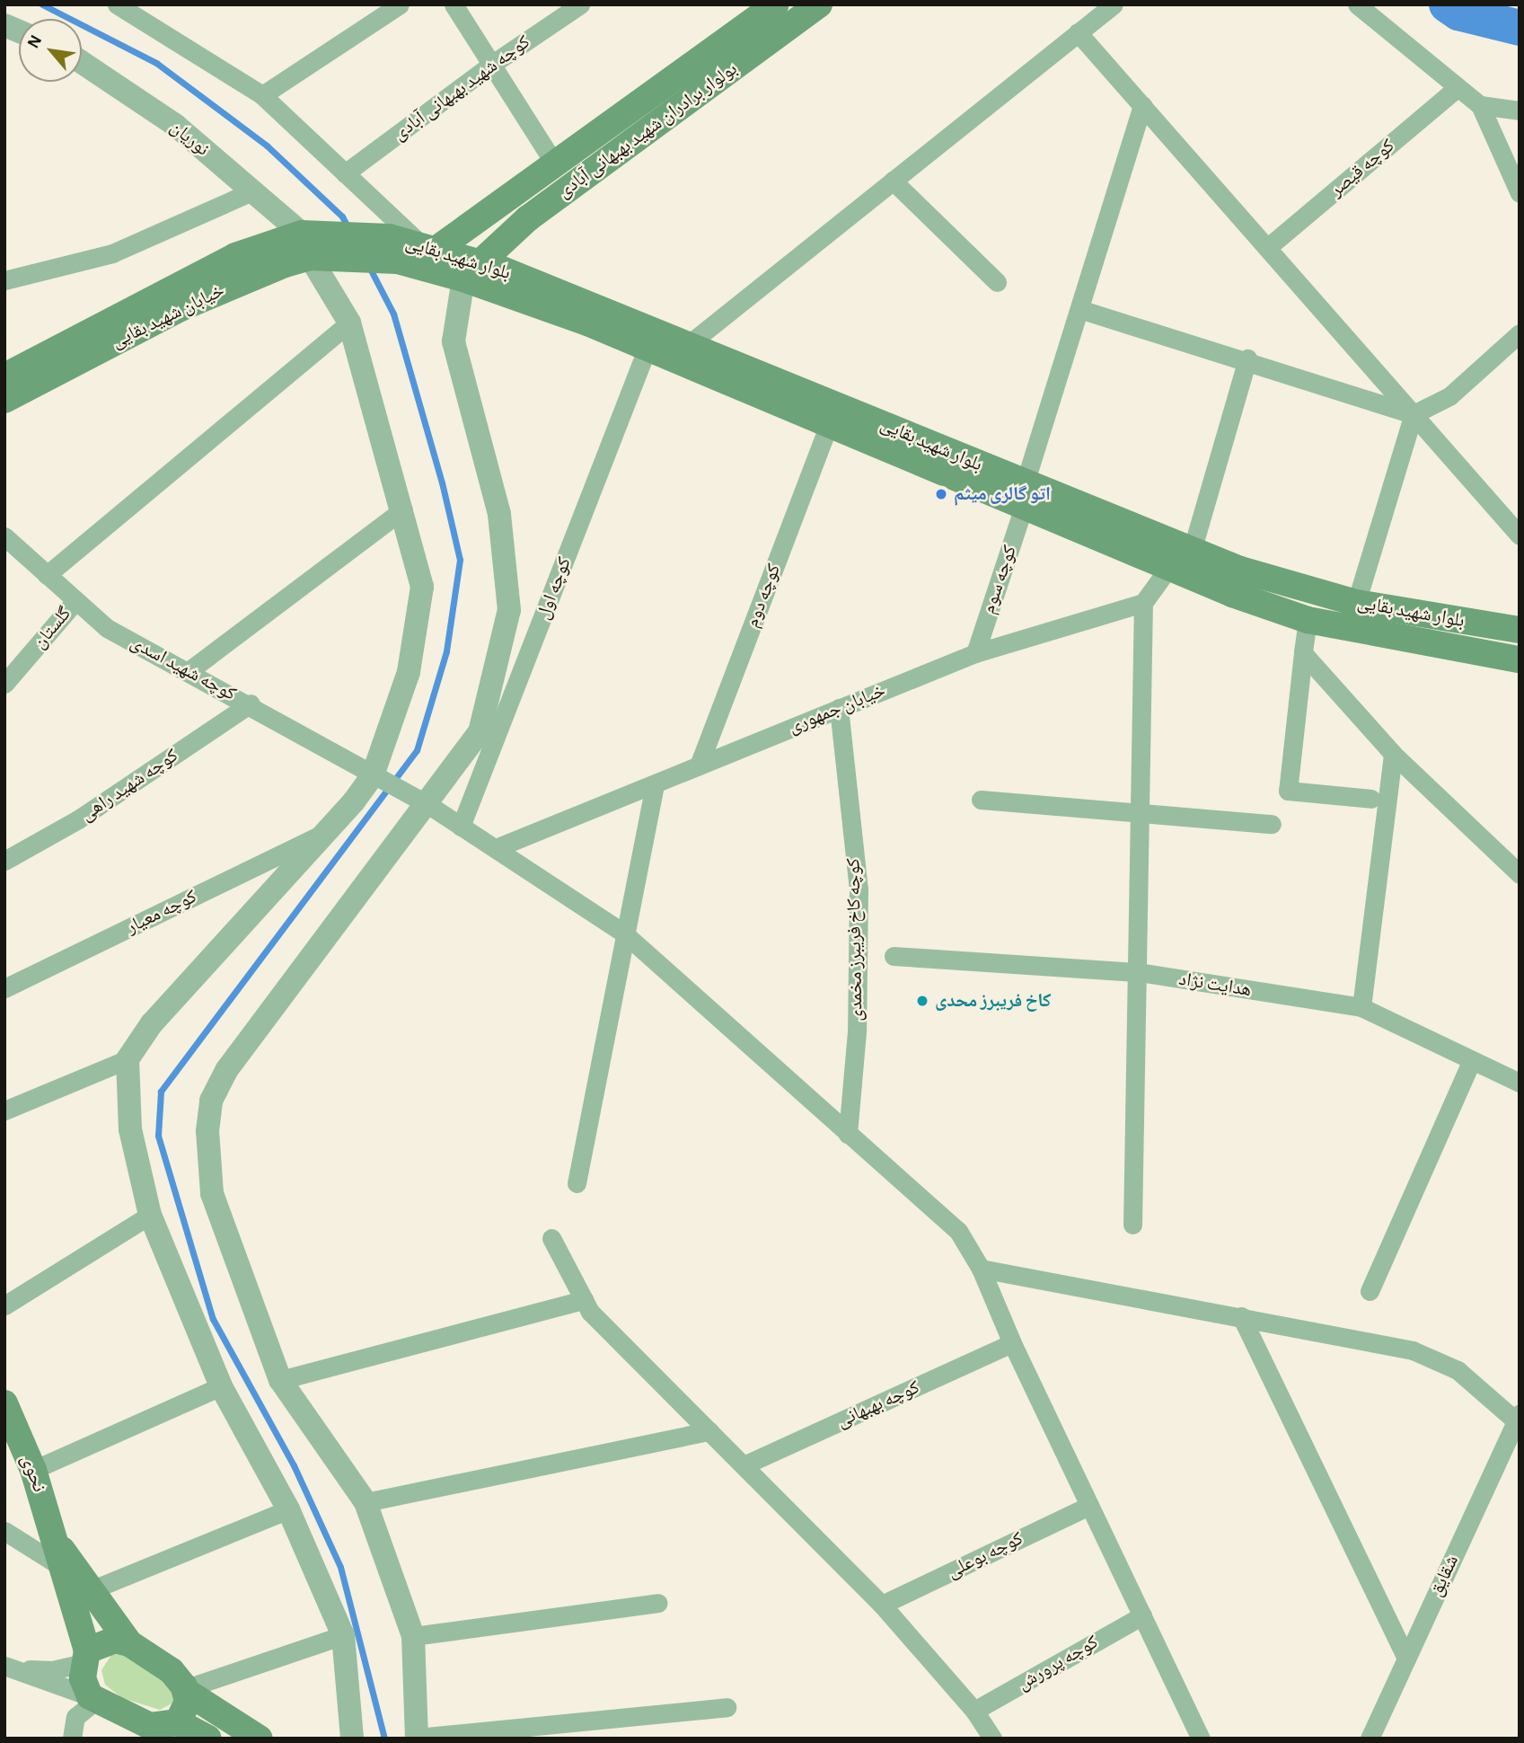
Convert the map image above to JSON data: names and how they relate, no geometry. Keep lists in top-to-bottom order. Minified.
{"streets":{"main road":["بولوار برادران شهید بهبهانی آبادی","بلوار شهید بقایی","خیابان شهید بقایی","نحوی"],"street":["کوچه شهید بهبهانی آبادی","نوریان","کوچه قیصر","کوچه سوم","کوچه اول","کوچه دوم","گلستان","کوچه شهید اسدی","خیابان جمهوری","کوچه شهید راهی","کوچه معیار","کوچه کاخ فریبرز مخمدی","هدایت نژاد","کوچه بهبهانی","کوچه بوعلی","شقایق","کوچه پرورش"]},"crossings":[["بولوار برادران شهید بهبهانی آبادی","بلوار شهید بقایی"],["بولوار برادران شهید بهبهانی آبادی","خیابان شهید بقایی"],["نوریان","بلوار شهید بقایی"],["نوریان","خیابان شهید بقایی"],["نوریان","کوچه شهید اسدی"],["نوریان","کوچه معیار"],["بلوار شهید بقایی","خیابان شهید بقایی"],["بلوار شهید بقایی","کوچه سوم"],["بلوار شهید بقایی","کوچه اول"],["بلوار شهید بقایی","کوچه دوم"],["کوچه سوم","خیابان جمهوری"],["کوچه اول","کوچه شهید اسدی"],["کوچه دوم","خیابان جمهوری"],["گلستان","کوچه شهید اسدی"],["کوچه شهید اسدی","خیابان جمهوری"],["کوچه شهید اسدی","کوچه شهید راهی"],["کوچه شهید اسدی","کوچه کاخ فریبرز مخمدی"],["کوچه شهید اسدی","کوچه بهبهانی"],["کوچه شهید اسدی","کوچه بوعلی"],["کوچه شهید اسدی","کوچه پرورش"],["خیابان جمهوری","کوچه کاخ فریبرز مخمدی"]],"places":["اتو گالری میثم","کاخ فریبرز محدی"],"north":"top left"}
